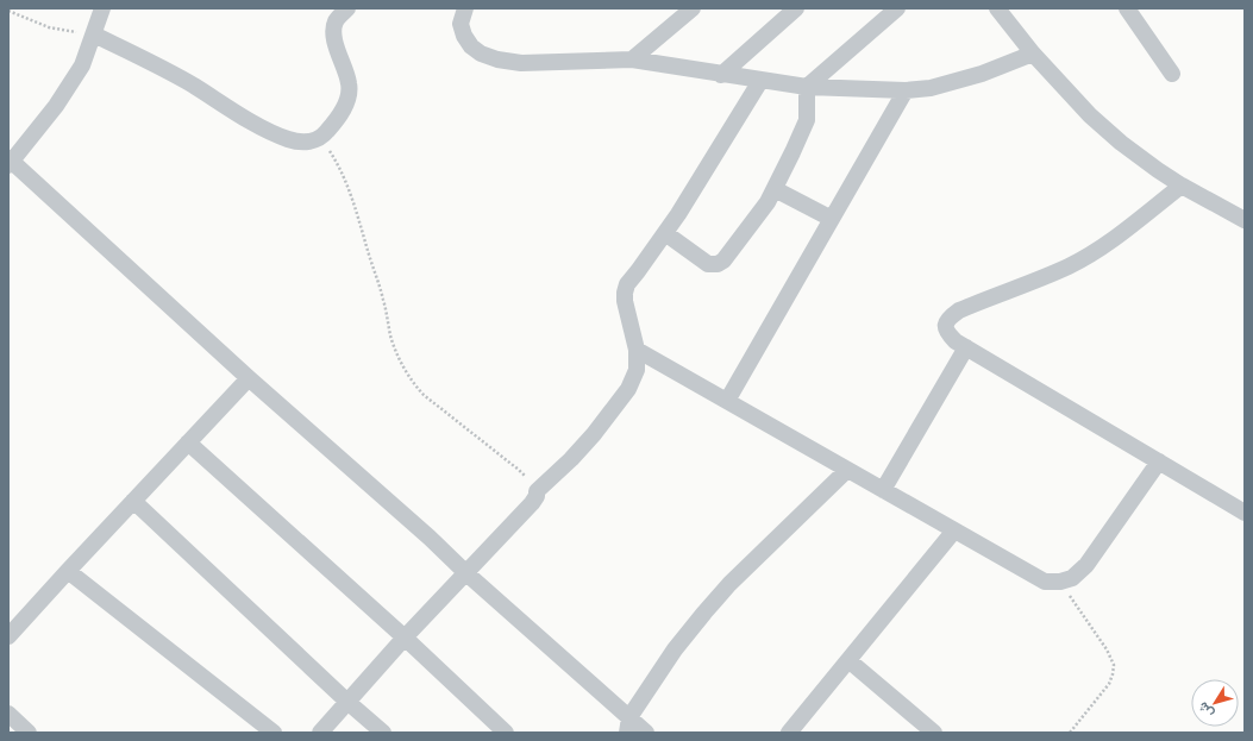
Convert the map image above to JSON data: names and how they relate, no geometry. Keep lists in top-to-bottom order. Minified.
{"north":"bottom left"}
